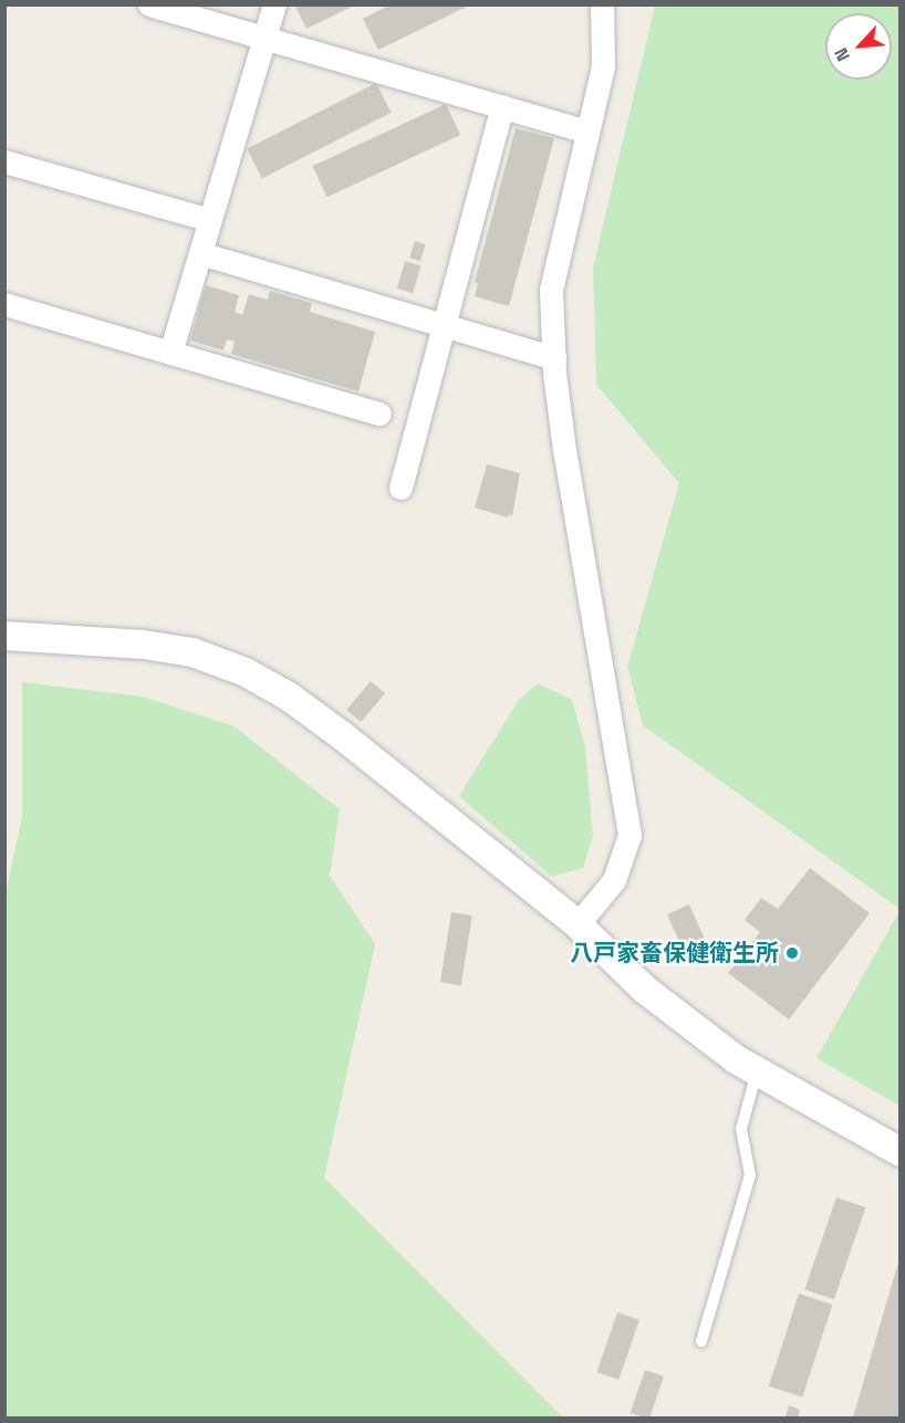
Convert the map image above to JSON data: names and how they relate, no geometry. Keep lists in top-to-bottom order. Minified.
{"places":["八戸家畜保健衛生所"],"north":"bottom left"}
